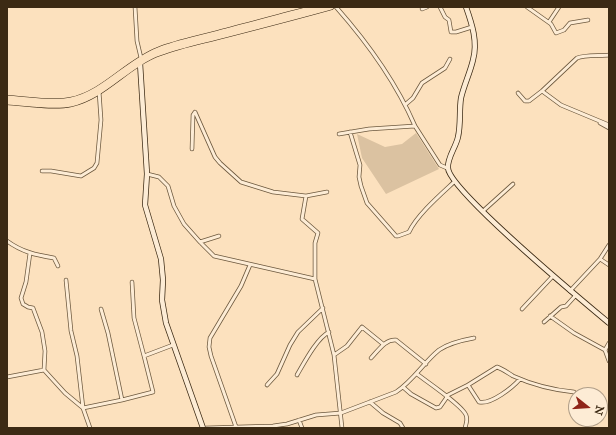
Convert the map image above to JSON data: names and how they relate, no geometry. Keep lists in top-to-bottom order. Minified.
{"north":"right"}
